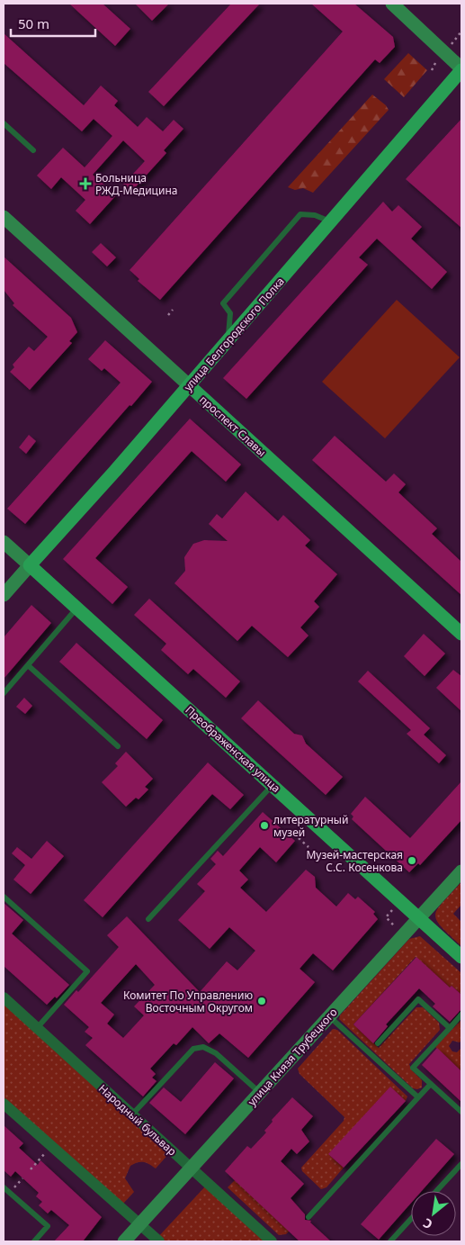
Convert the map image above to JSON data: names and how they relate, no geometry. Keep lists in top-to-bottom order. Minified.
{"streets":{"main road":["улица Белгородского Полка","проспект Славы","Преображенская улица"],"street":["улица Князя Трубецкого","Народный бульвар"]},"crossings":[["улица Белгородского Полка","проспект Славы"],["улица Белгородского Полка","Преображенская улица"],["Преображенская улица","улица Князя Трубецкого"],["улица Князя Трубецкого","Народный бульвар"]],"places":{"health":["Больница РЖД-Медицина"],"other":["литературный музей","Музей-мастерская С.С. Косенкова","Комитет По Управлению Восточным Округом"]},"scale_bar":"50 m","north":"bottom left"}
